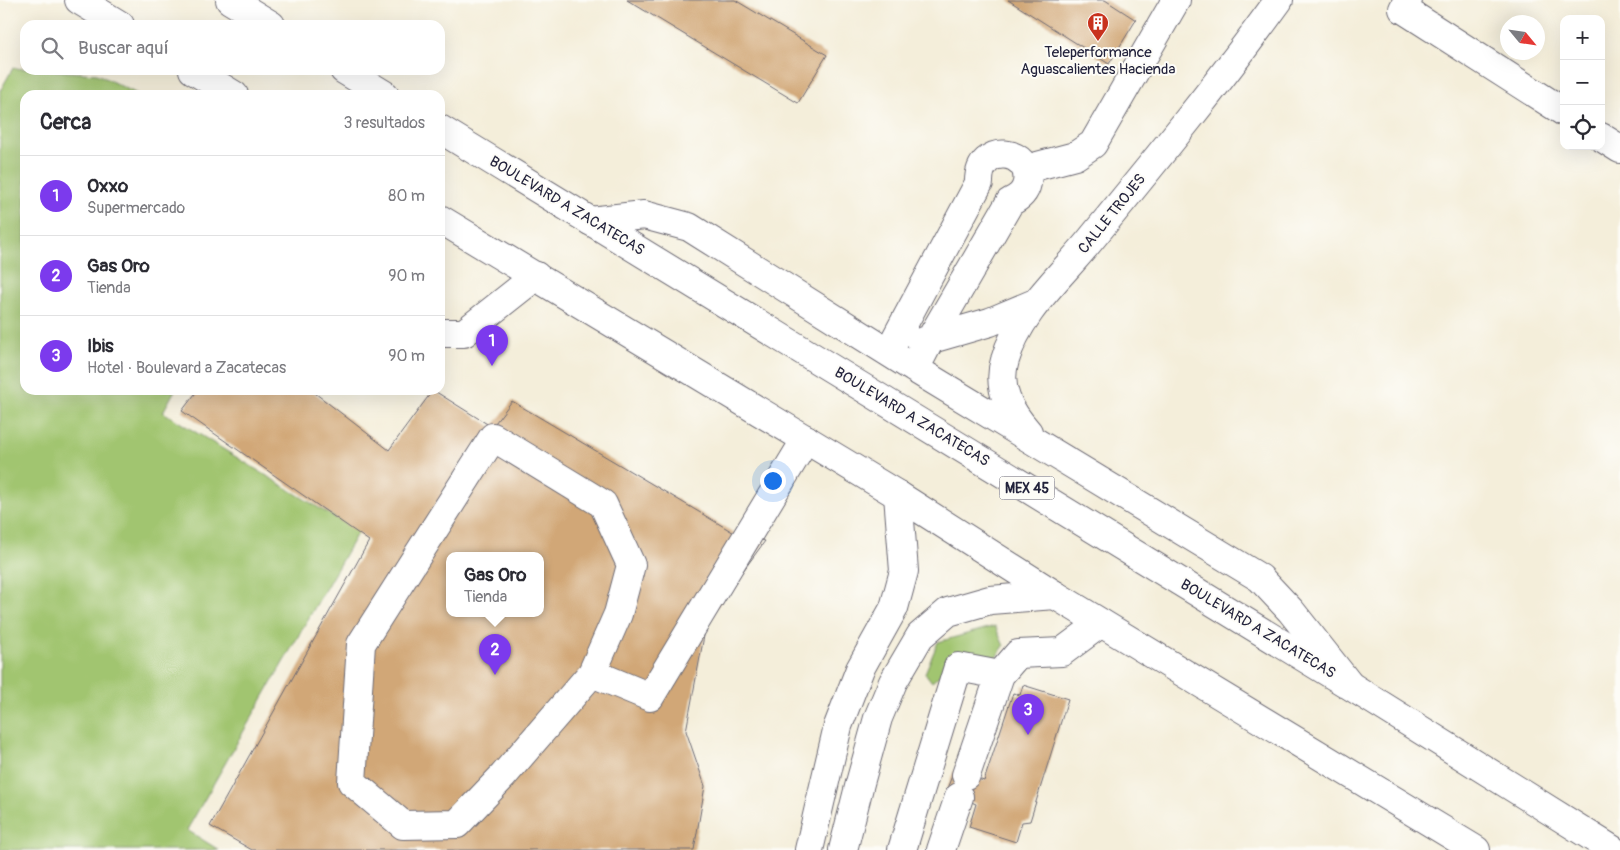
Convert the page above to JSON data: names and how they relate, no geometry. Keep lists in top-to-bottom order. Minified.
{"streets":{"main road":["BOULEVARD A ZACATECAS","CALLE TROJES","MEX 45"]},"places":{"building":["Teleperformance Aguascalientes Hacienda"]},"north":"bottom right","page":{"map_buttons":["+","−"],"search":"Buscar aquí","heading":["Cerca","3 resultados"],"list":[{"mark":"1","name":"Oxxo","note":"Supermercado","value":"80 m"},{"mark":"2","name":"Gas Oro","note":"Tienda","value":"90 m"},{"mark":"3","name":"Ibis","note":"Hotel · Boulevard a Zacatecas","value":"90 m"}],"pins":["1","2","3"],"popup":["Gas Oro","Tienda"]}}
